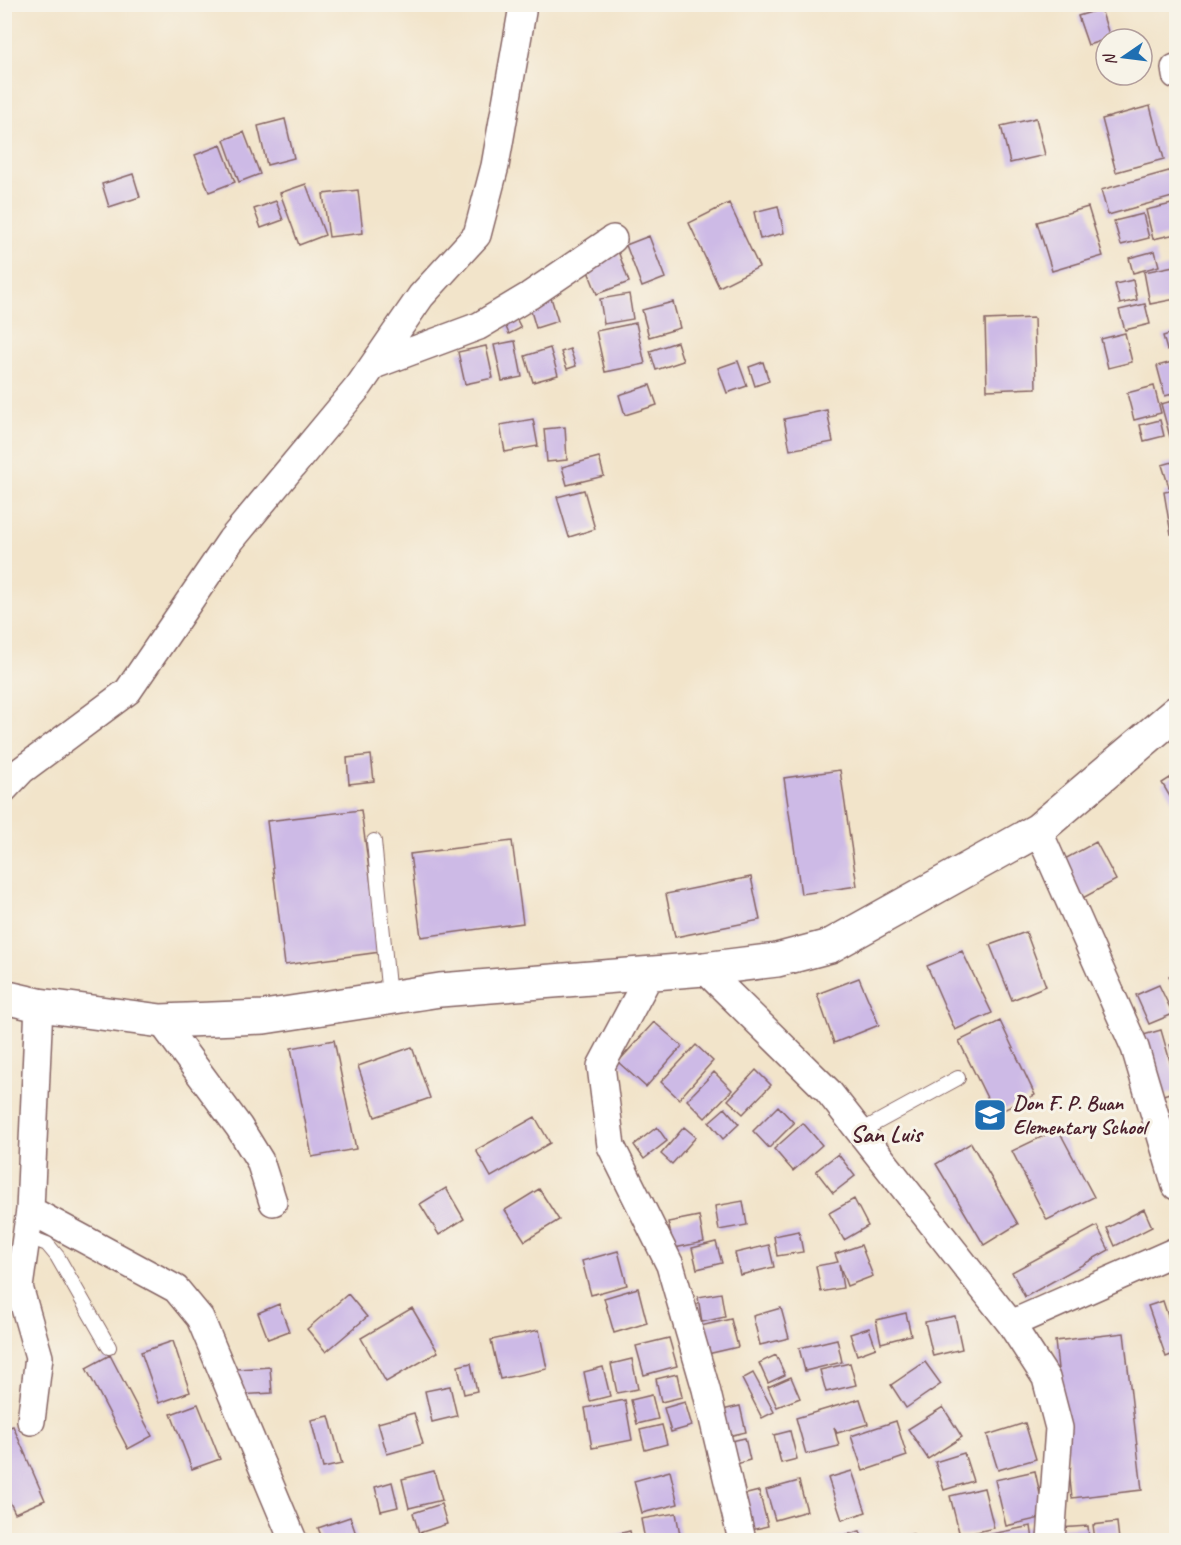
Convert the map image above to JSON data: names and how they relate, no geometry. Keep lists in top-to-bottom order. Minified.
{"districts":["San Luis"],"places":{"school or university":["Don F. P. Buan Elementary School"]},"north":"left"}
